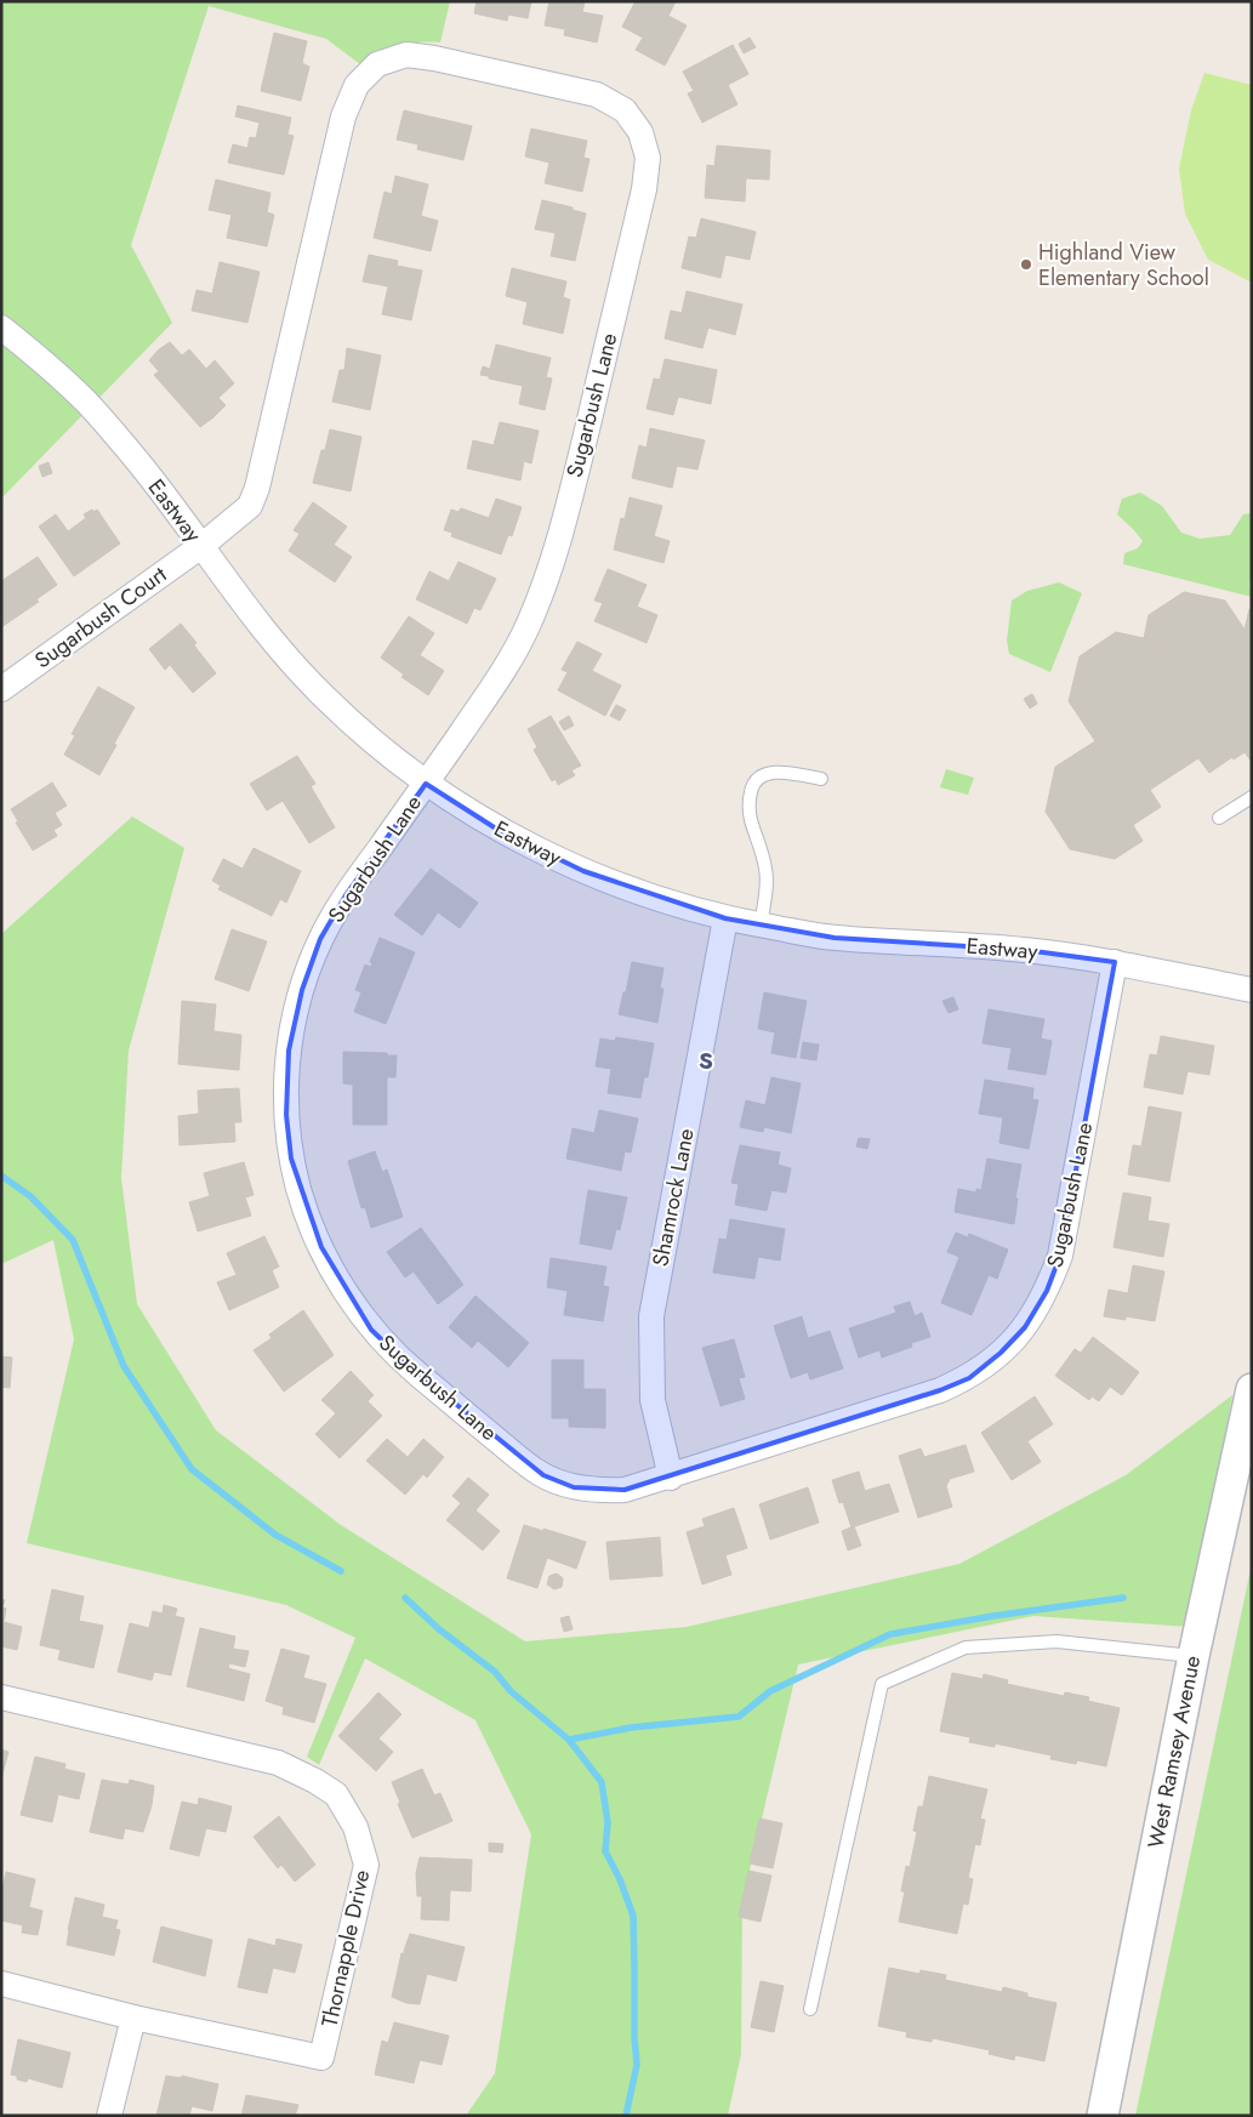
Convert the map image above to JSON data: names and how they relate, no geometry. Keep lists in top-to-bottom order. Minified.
{"streets":{"street":["Sugarbush Lane","Eastway","Sugarbush Court","Shamrock Lane","West Ramsey Avenue","Thornapple Drive"]},"crossings":[["Sugarbush Lane","Eastway"],["Sugarbush Lane","Sugarbush Court"],["Sugarbush Lane","Shamrock Lane"],["Eastway","Sugarbush Court"],["Eastway","Shamrock Lane"]],"districts":["S"],"places":["Highland View Elementary School"]}
